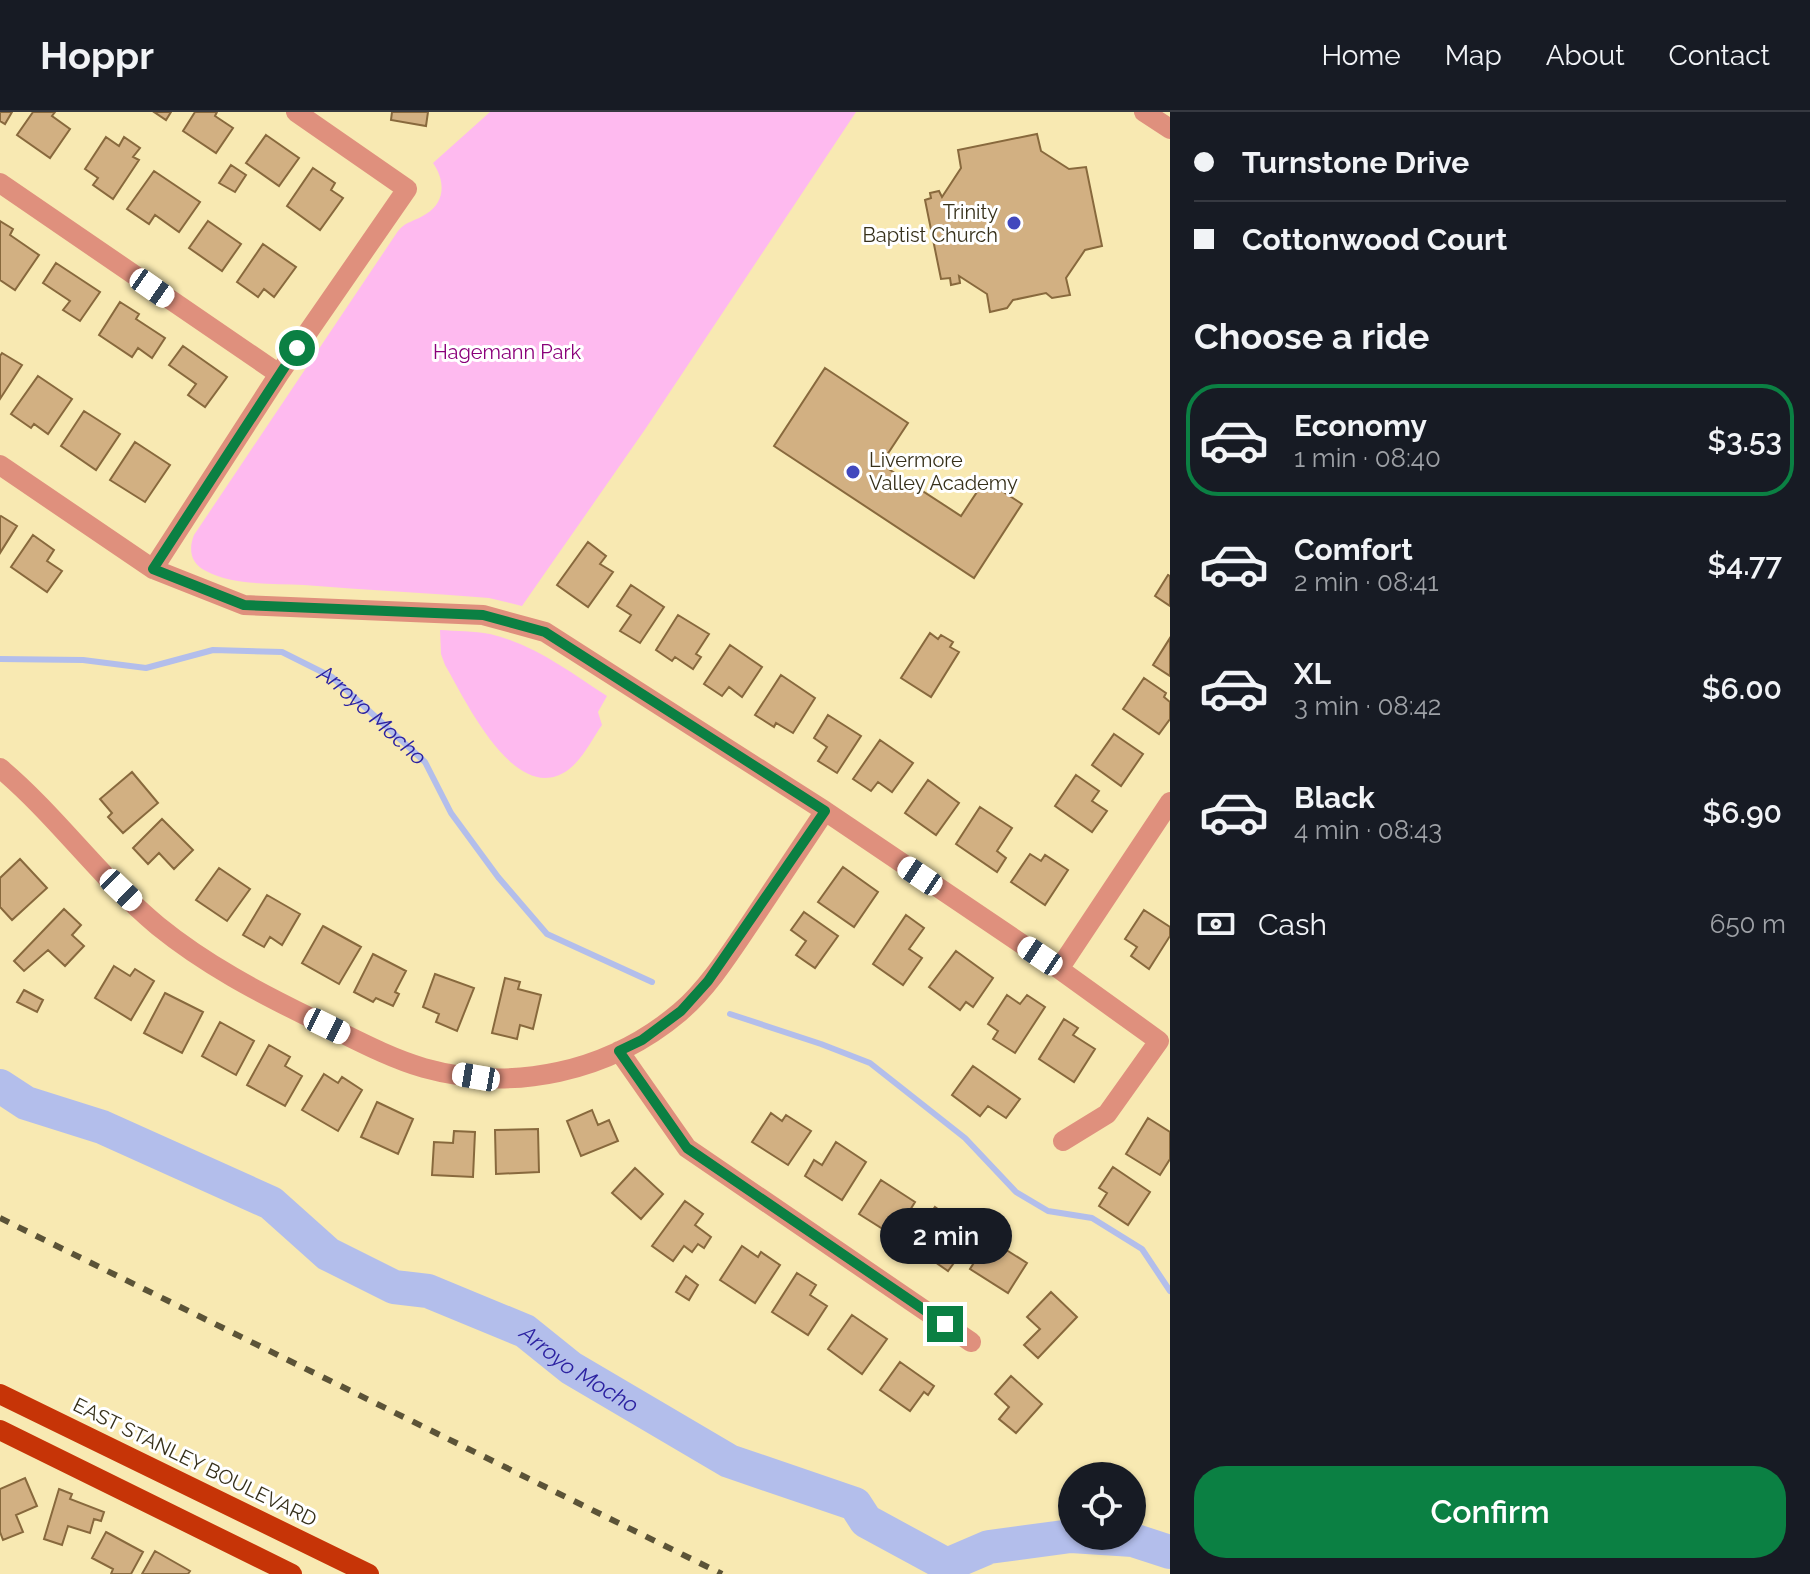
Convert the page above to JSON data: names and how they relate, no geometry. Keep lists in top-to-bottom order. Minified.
{"streets":{"main road":["EAST STANLEY BOULEVARD"]},"water":["Arroyo Mocho"],"parks":["Hagemann Park"],"places":["Trinity Baptist Church","Livermore Valley Academy"],"page":{"header":"Hoppr","nav":["Home","Map","About","Contact"],"banner":["Turnstone Drive","Cottonwood Court"],"heading":"Choose a ride","list":[{"name":"Economy","note":"1 min · 08:40","value":"$3.53"},{"name":"Comfort","note":"2 min · 08:41","value":"$4.77"},{"name":"XL","note":"3 min · 08:42","value":"$6.00"},{"name":"Black","note":"4 min · 08:43","value":"$6.90"}],"pay":["Cash","650 m"],"bubble":"2 min","buttons":"Confirm"}}
